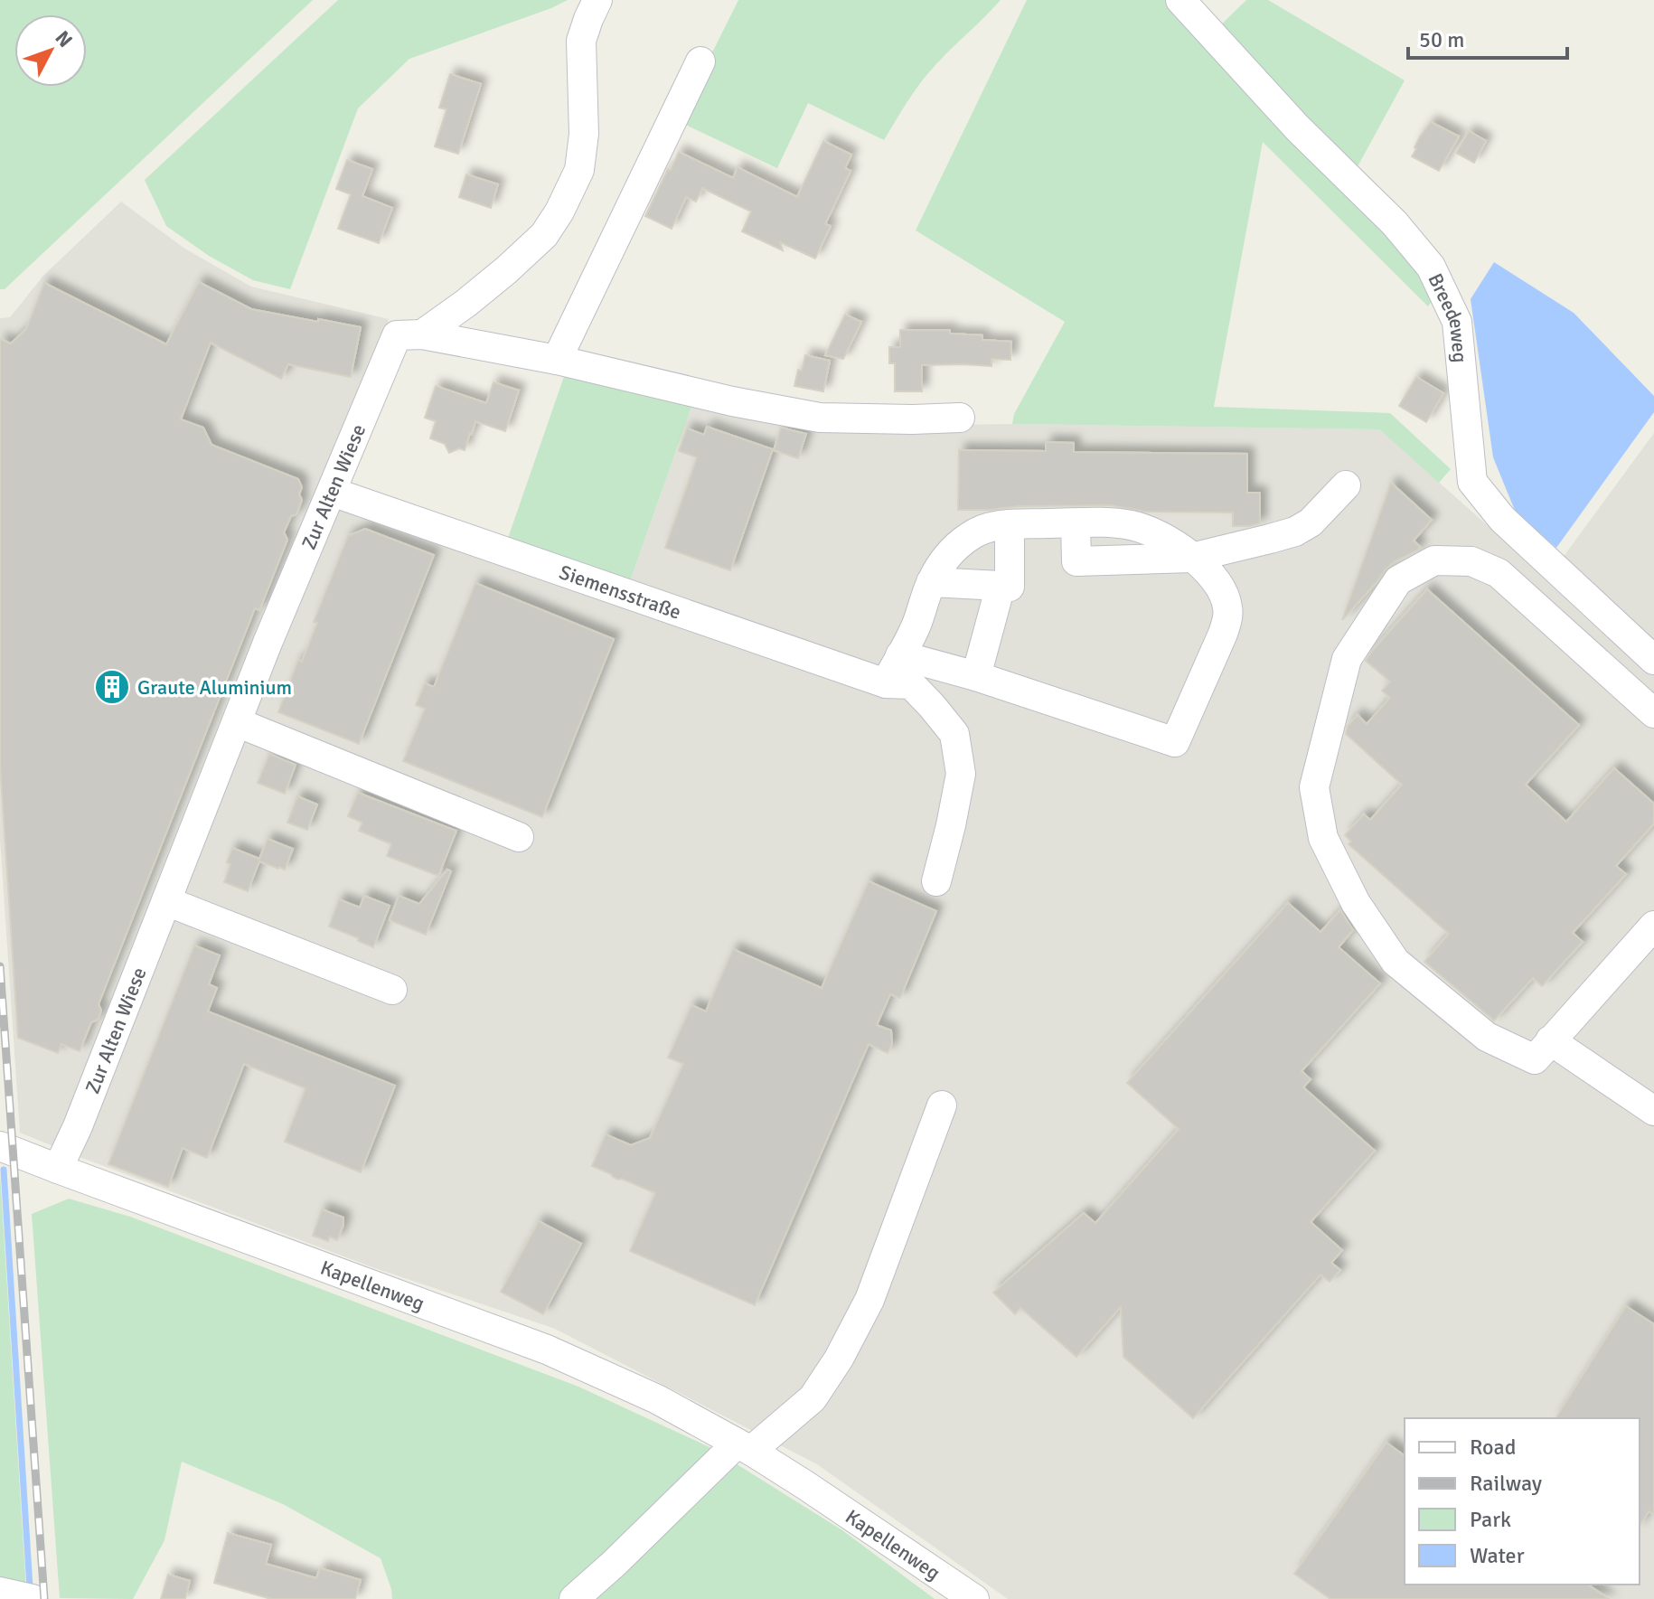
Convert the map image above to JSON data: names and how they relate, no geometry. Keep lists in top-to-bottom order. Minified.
{"streets":{"street":["Breedeweg","Zur Alten Wiese","Siemensstraße","Kapellenweg"]},"crossings":[["Zur Alten Wiese","Siemensstraße"],["Zur Alten Wiese","Kapellenweg"]],"places":{"building":["Graute Aluminium"]},"legend":["Road","Railway","Park","Water"],"scale_bar":"50 m","north":"top right"}
